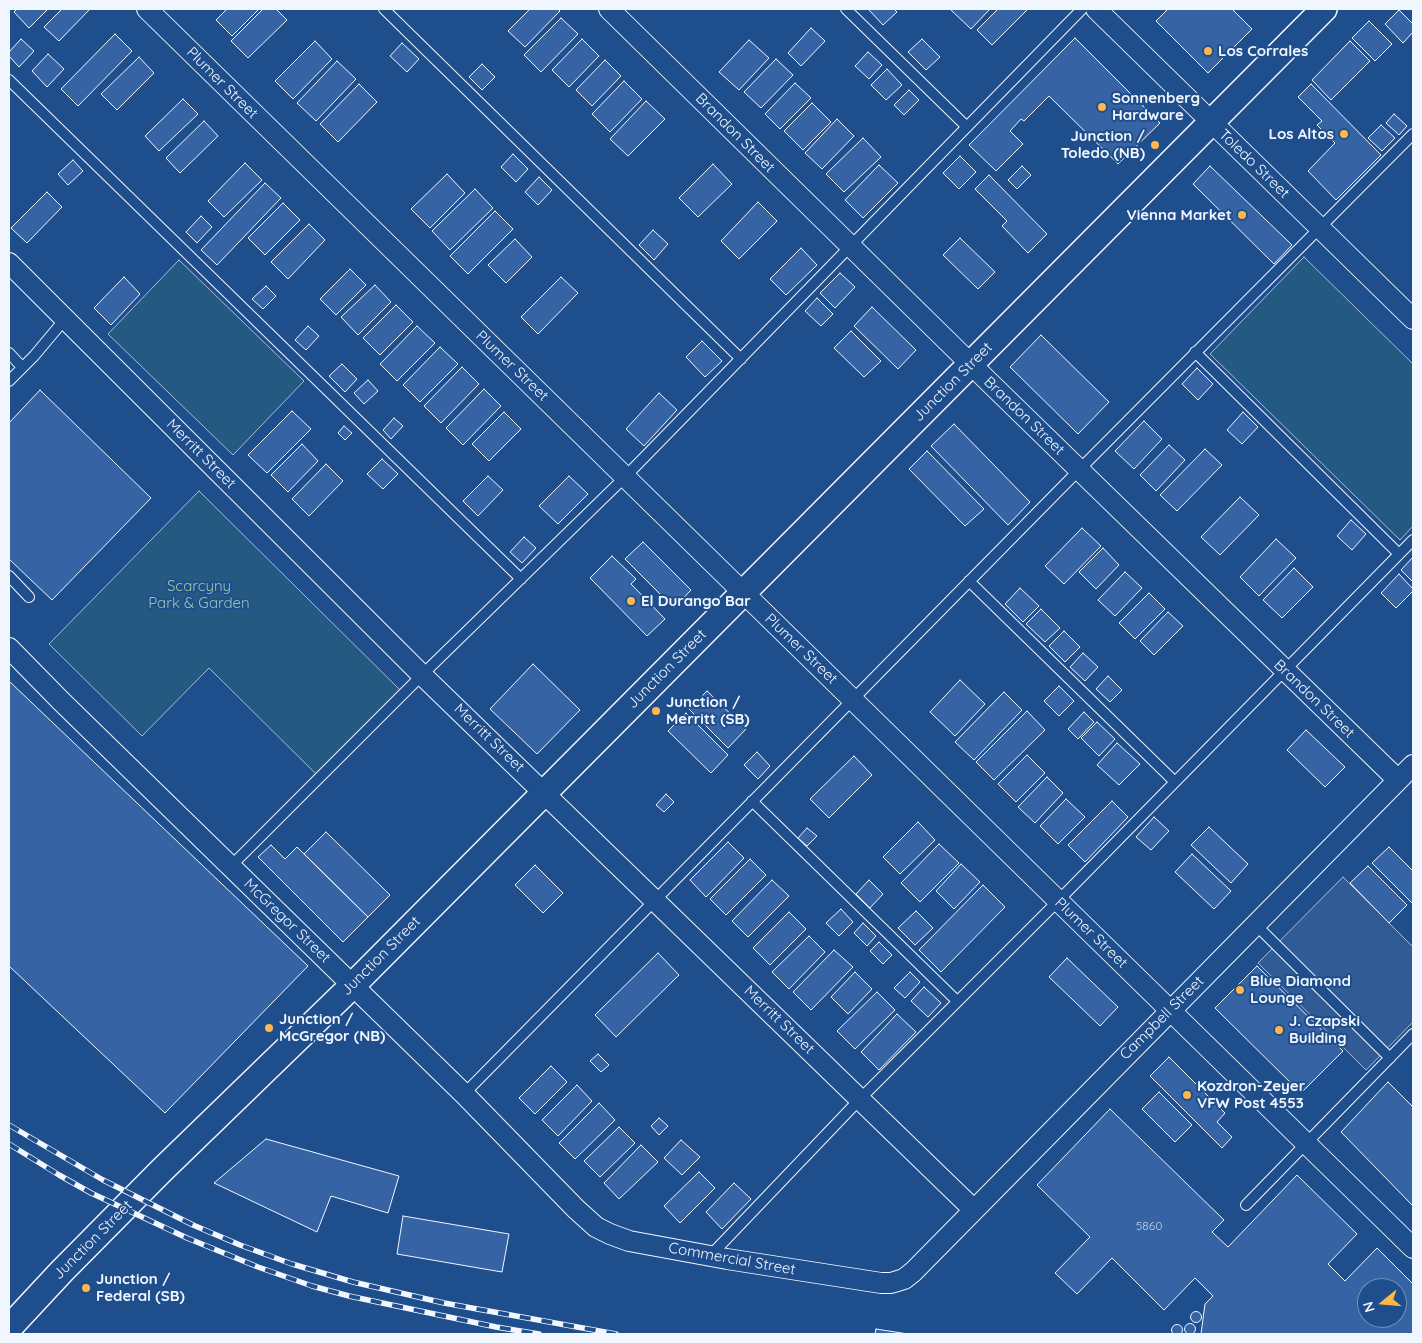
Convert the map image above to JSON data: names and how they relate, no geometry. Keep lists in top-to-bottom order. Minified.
{"streets":{"street":["Plumer Street","Brandon Street","Toledo Street","Junction Street","Merritt Street","McGregor Street","Campbell Street","Commercial Street"]},"crossings":[["Plumer Street","Junction Street"],["Plumer Street","Campbell Street"],["Brandon Street","Junction Street"],["Brandon Street","Campbell Street"],["Toledo Street","Junction Street"],["Junction Street","Merritt Street"],["Junction Street","McGregor Street"],["Merritt Street","Campbell Street"],["McGregor Street","Commercial Street"],["Campbell Street","Commercial Street"]],"parks":["Scarcyny Park & Garden"],"places":["Los Corrales","Sonnenberg Hardware","Los Altos","Junction / Toledo (NB)","Vienna Market","El Durango Bar","Junction / Merritt (SB)","Blue Diamond Lounge","Junction / McGregor (NB)","J. Czapski Building","Kozdron-Zeyer VFW Post 4553","Junction / Federal (SB)"],"house_numbers":["5860"],"north":"left"}
